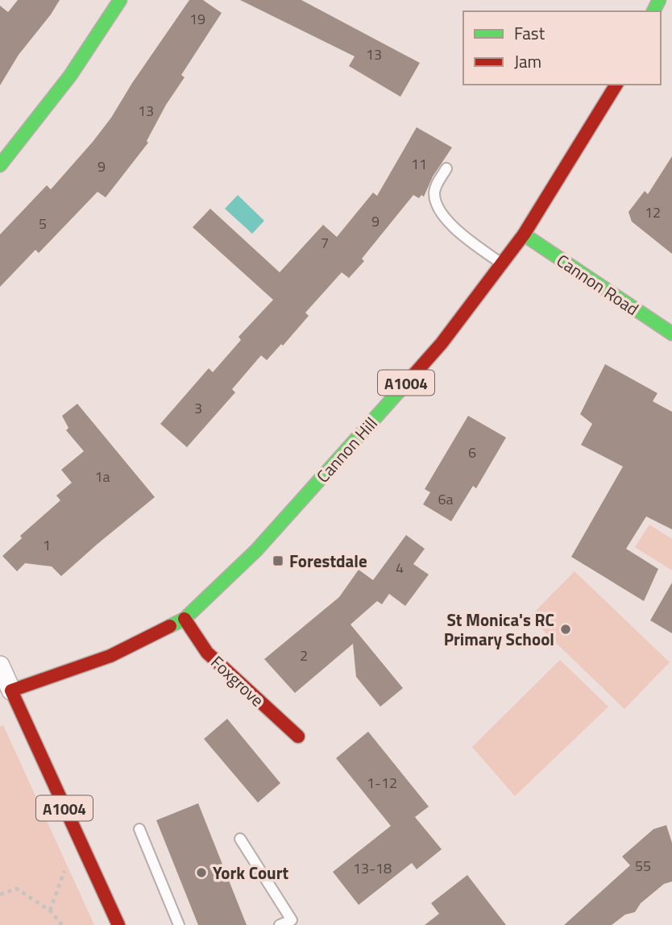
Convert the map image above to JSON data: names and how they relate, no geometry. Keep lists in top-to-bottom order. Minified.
{"streets":{"main road":["Cannon Road","A1004","Cannon Hill","Foxgrove"]},"crossings":[["Cannon Road","Cannon Hill"],["A1004","Cannon Hill"],["Cannon Hill","Foxgrove"]],"places":{"transit":["Forestdale"],"other":["St Monica's RC Primary School","York Court"]},"house_numbers":["19","13","13","11","9","12","9","5","7","3","6","1a","6a","1","4","2","1-12","55","13-18"],"legend":["Fast","Jam"]}
